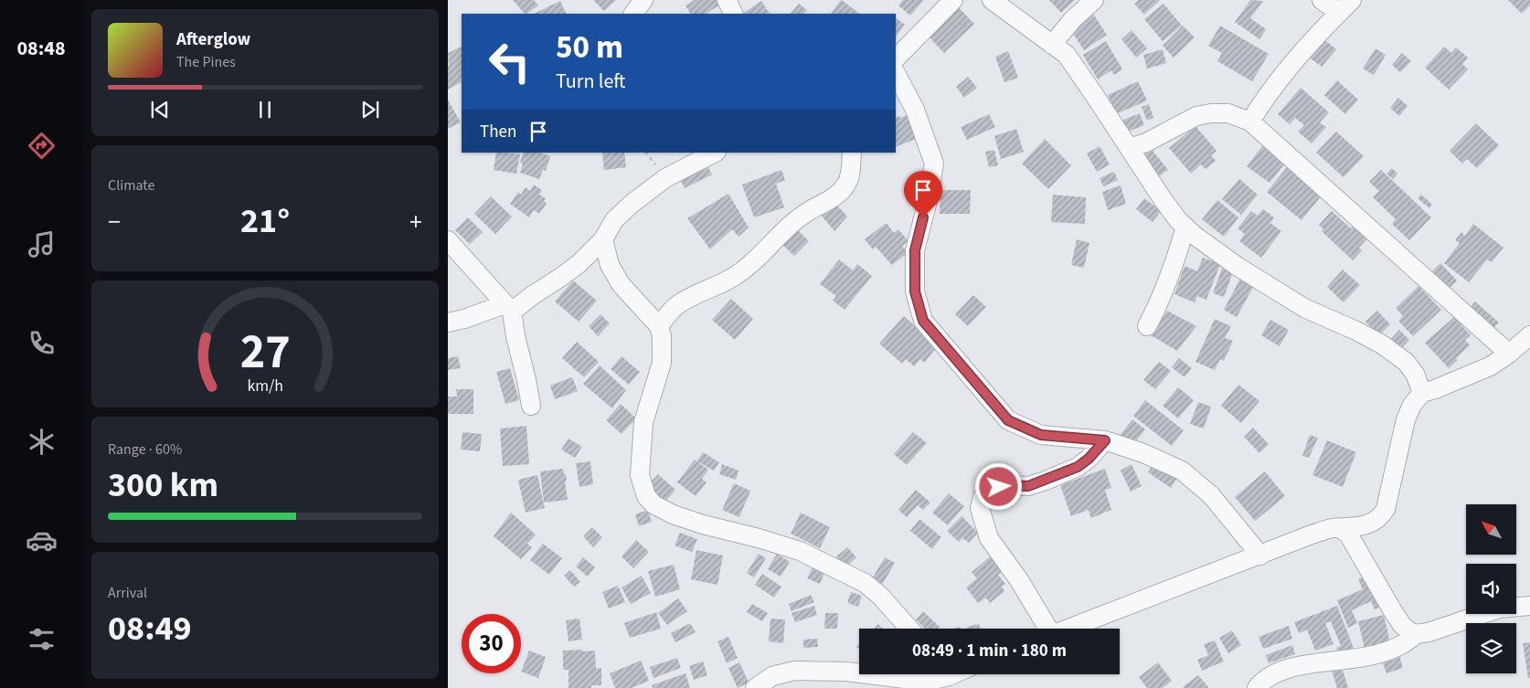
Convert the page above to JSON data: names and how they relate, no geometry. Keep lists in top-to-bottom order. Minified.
{"north":"top left","page":{"tabs":"08:48","turn":["50 m","Turn left"],"song":["Afterglow","The Pines"],"then":"Then","tile":["Climate",["Range · 60%","300 km"],["Arrival","08:49"]],"heat":["−","21°","+"],"limit":"30","trip":"08:49 · 1 min · 180 m","gauge":["27","km/h"]}}
